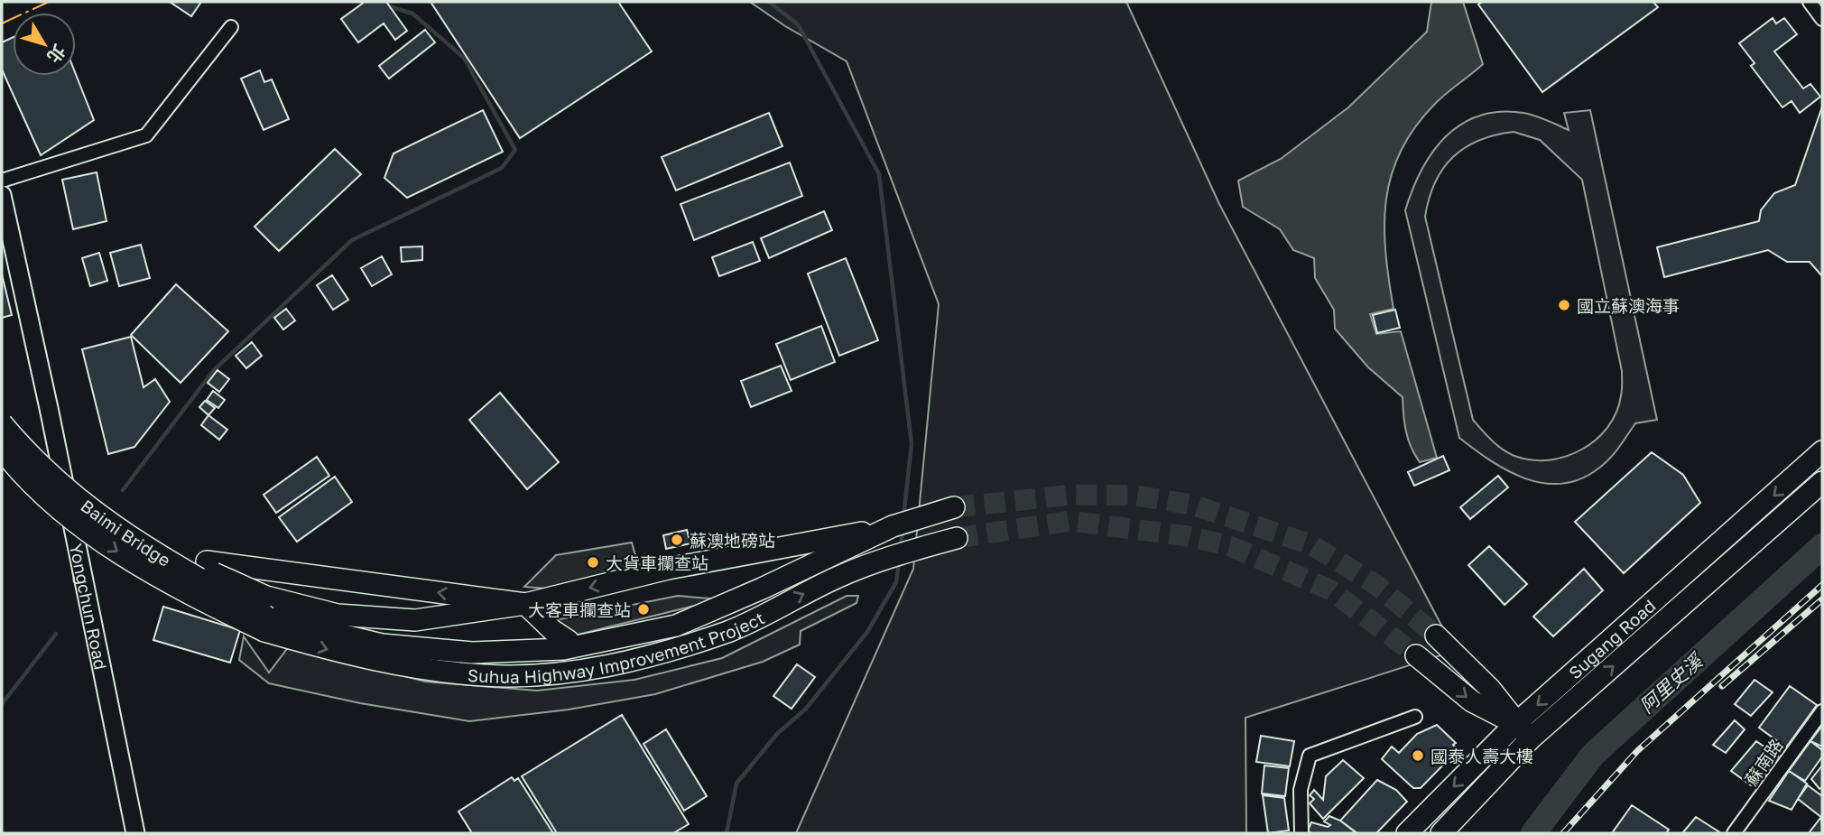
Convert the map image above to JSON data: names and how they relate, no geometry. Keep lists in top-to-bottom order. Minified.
{"streets":{"main road":["Baimi Bridge","Sugang Road","Suhua Highway Improvement Project"],"street":["Yongchun Road","蘇南路"]},"crossings":[["Baimi Bridge","Suhua Highway Improvement Project"]],"water":["阿里史溪"],"places":["國立蘇澳海事","蘇澳地磅站","大貨車攔查站","大客車攔查站","國泰人壽大樓"],"north":"bottom right"}
